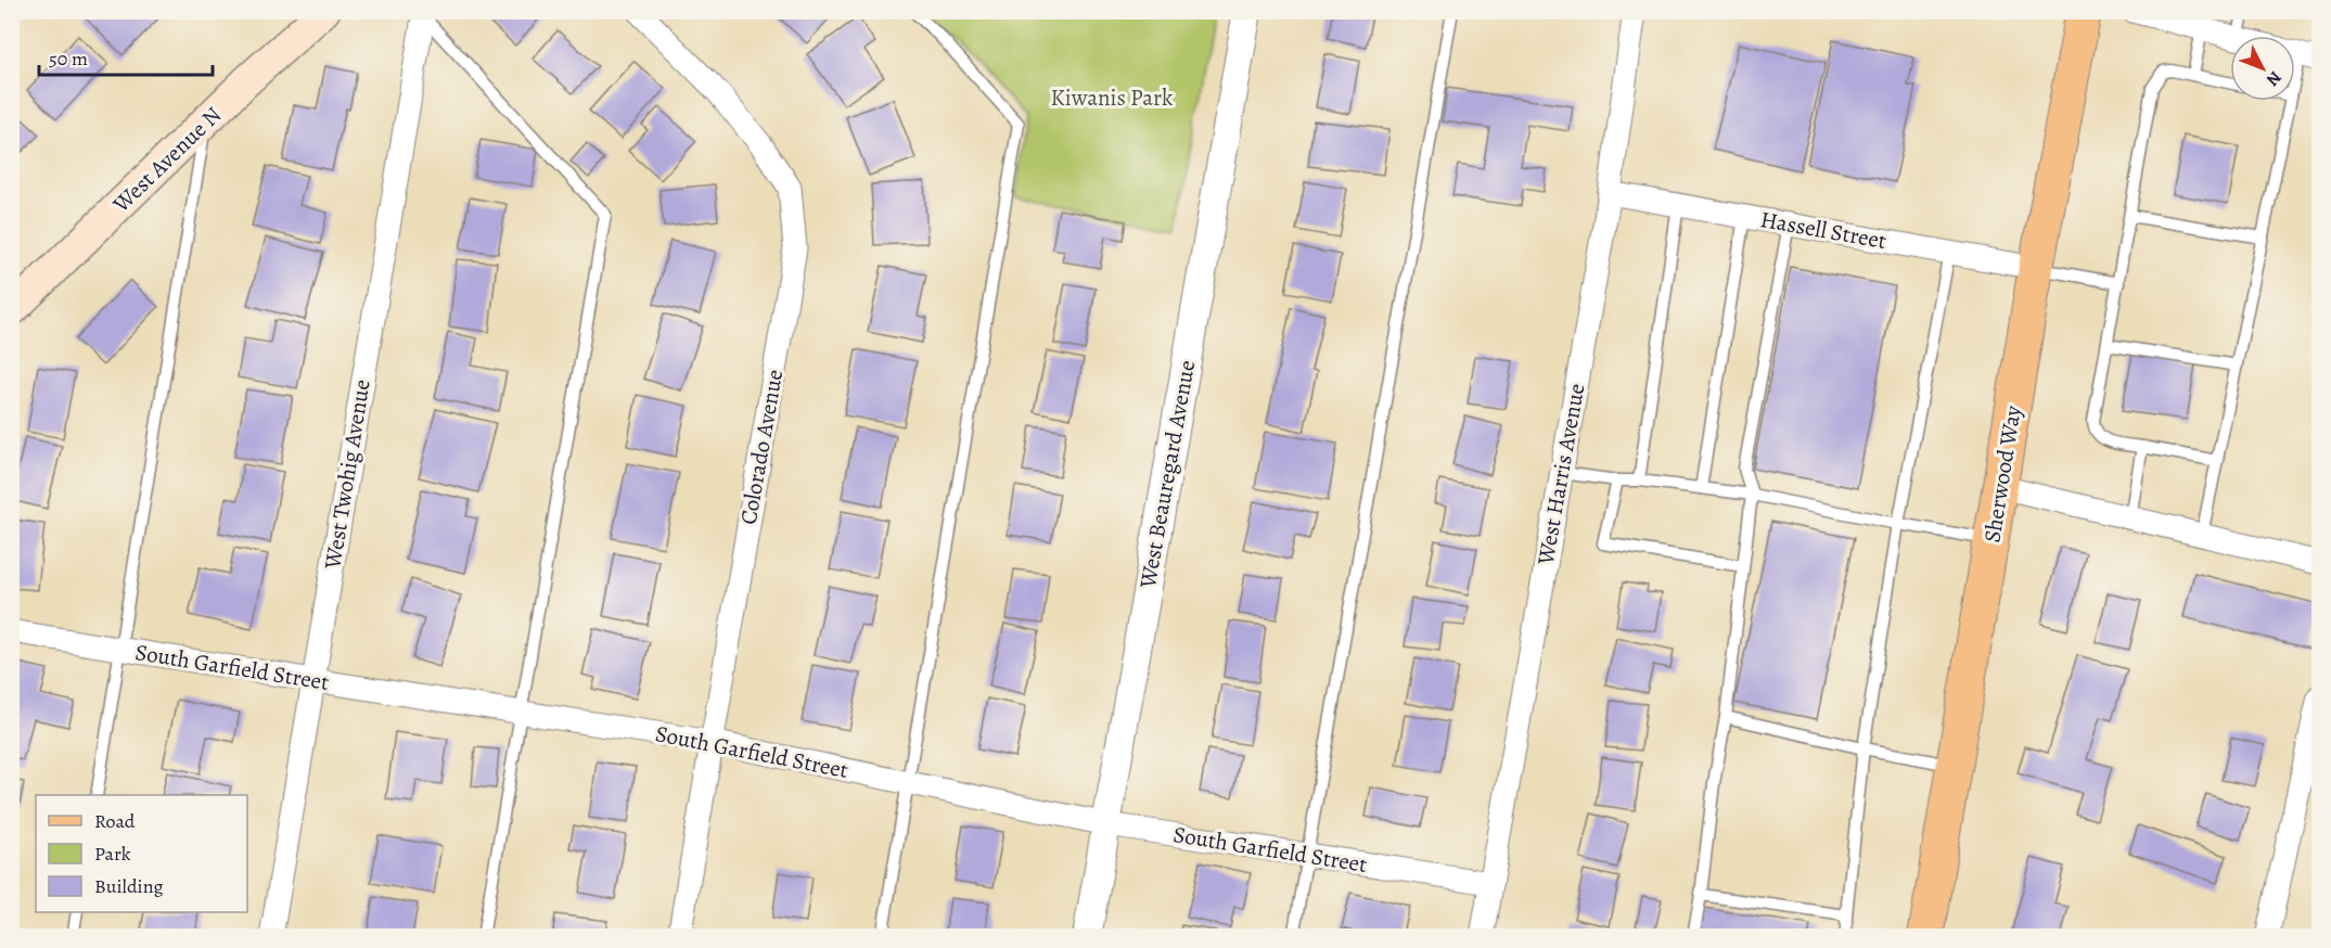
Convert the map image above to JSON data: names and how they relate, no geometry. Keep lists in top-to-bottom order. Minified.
{"streets":{"main road":["West Avenue N","Sherwood Way"],"street":["Hassell Street","Colorado Avenue","West Twohig Avenue","West Beauregard Avenue","West Harris Avenue","South Garfield Street"]},"crossings":[["Hassell Street","West Harris Avenue"],["Hassell Street","Sherwood Way"],["Colorado Avenue","South Garfield Street"],["West Twohig Avenue","South Garfield Street"],["West Beauregard Avenue","South Garfield Street"],["West Harris Avenue","South Garfield Street"]],"parks":["Kiwanis Park"],"legend":["Road","Park","Building"],"scale_bar":"50 m","north":"bottom right"}
